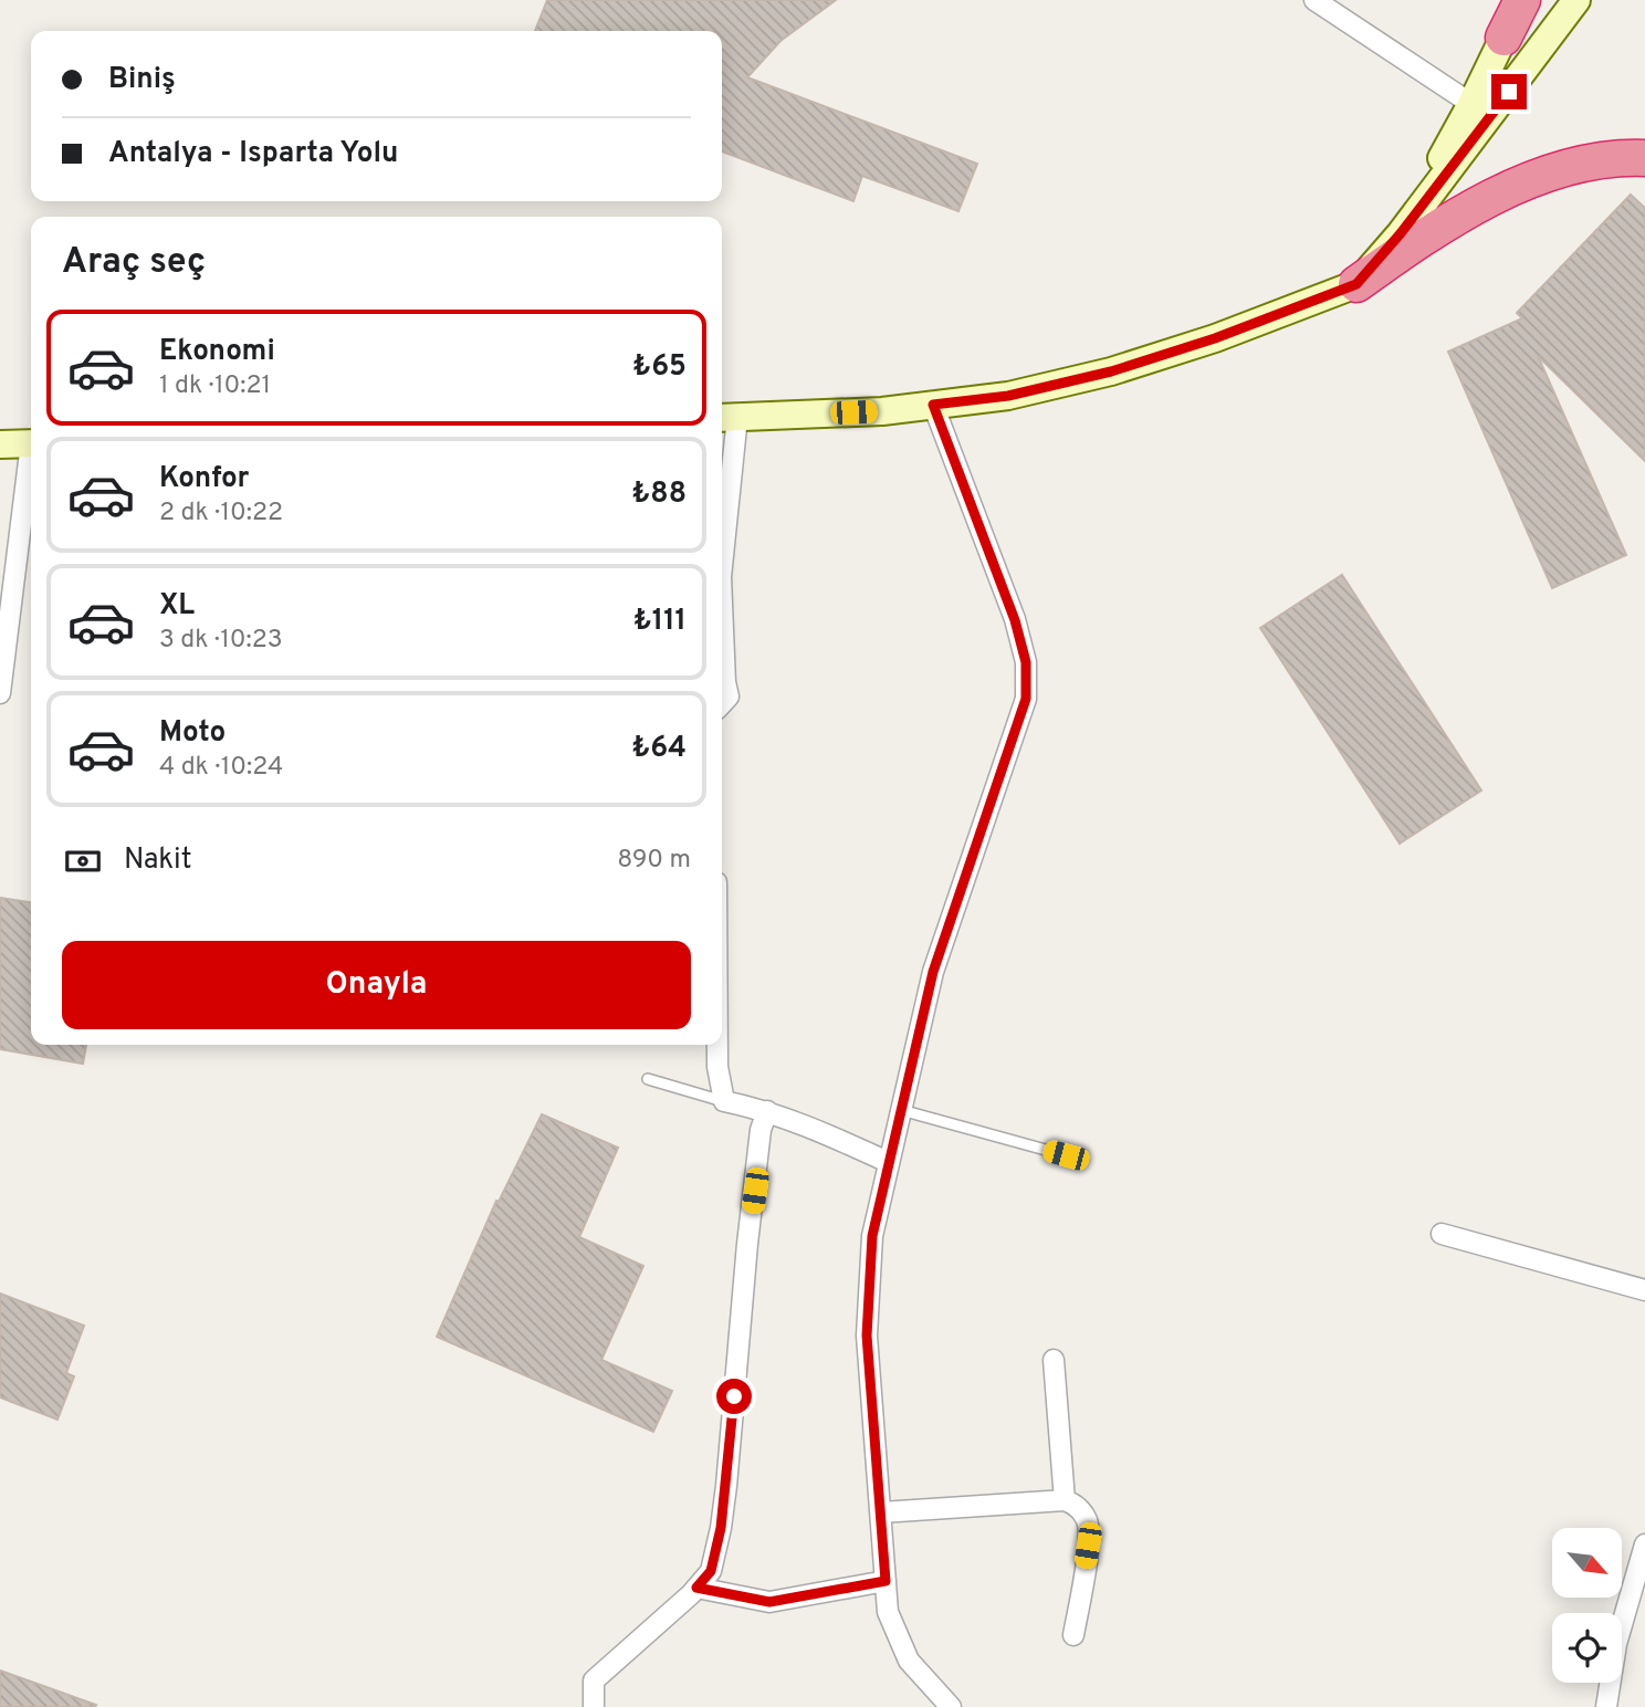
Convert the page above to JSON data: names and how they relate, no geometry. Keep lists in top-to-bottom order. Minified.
{"north":"bottom right","page":{"banner":["Biniş","Antalya - Isparta Yolu"],"heading":"Araç seç","list":[{"name":"Ekonomi","note":"1 dk · 10:21","value":"₺65"},{"name":"Konfor","note":"2 dk · 10:22","value":"₺88"},{"name":"XL","note":"3 dk · 10:23","value":"₺111"},{"name":"Moto","note":"4 dk · 10:24","value":"₺64"}],"pay":["Nakit","890 m"],"buttons":"Onayla"}}
